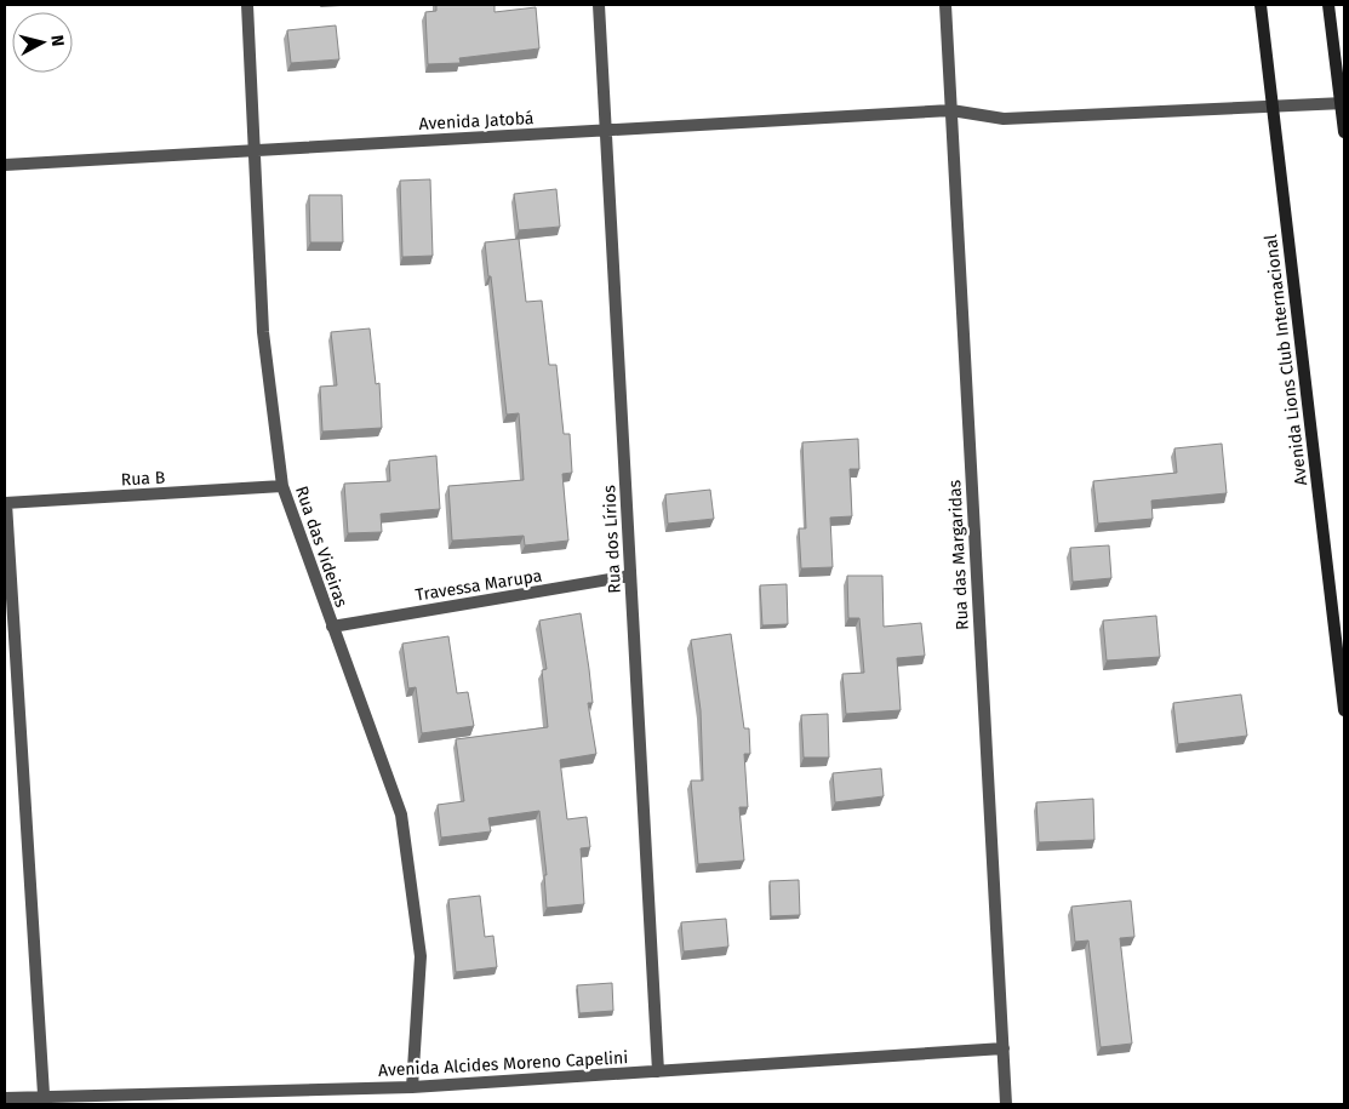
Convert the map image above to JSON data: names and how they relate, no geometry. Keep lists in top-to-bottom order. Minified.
{"streets":{"street":["Avenida Jatobá","Avenida Lions Club Internacional","Rua B","Rua dos Lírios","Rua das Videiras","Rua das Margaridas","Travessa Marupa","Avenida Alcides Moreno Capelini"]},"crossings":[["Avenida Jatobá","Avenida Lions Club Internacional"],["Avenida Jatobá","Rua dos Lírios"],["Avenida Jatobá","Rua das Videiras"],["Avenida Jatobá","Rua das Margaridas"],["Rua B","Rua das Videiras"],["Rua dos Lírios","Travessa Marupa"],["Rua dos Lírios","Avenida Alcides Moreno Capelini"],["Rua das Videiras","Travessa Marupa"],["Rua das Videiras","Avenida Alcides Moreno Capelini"],["Rua das Margaridas","Avenida Alcides Moreno Capelini"]],"north":"right"}
